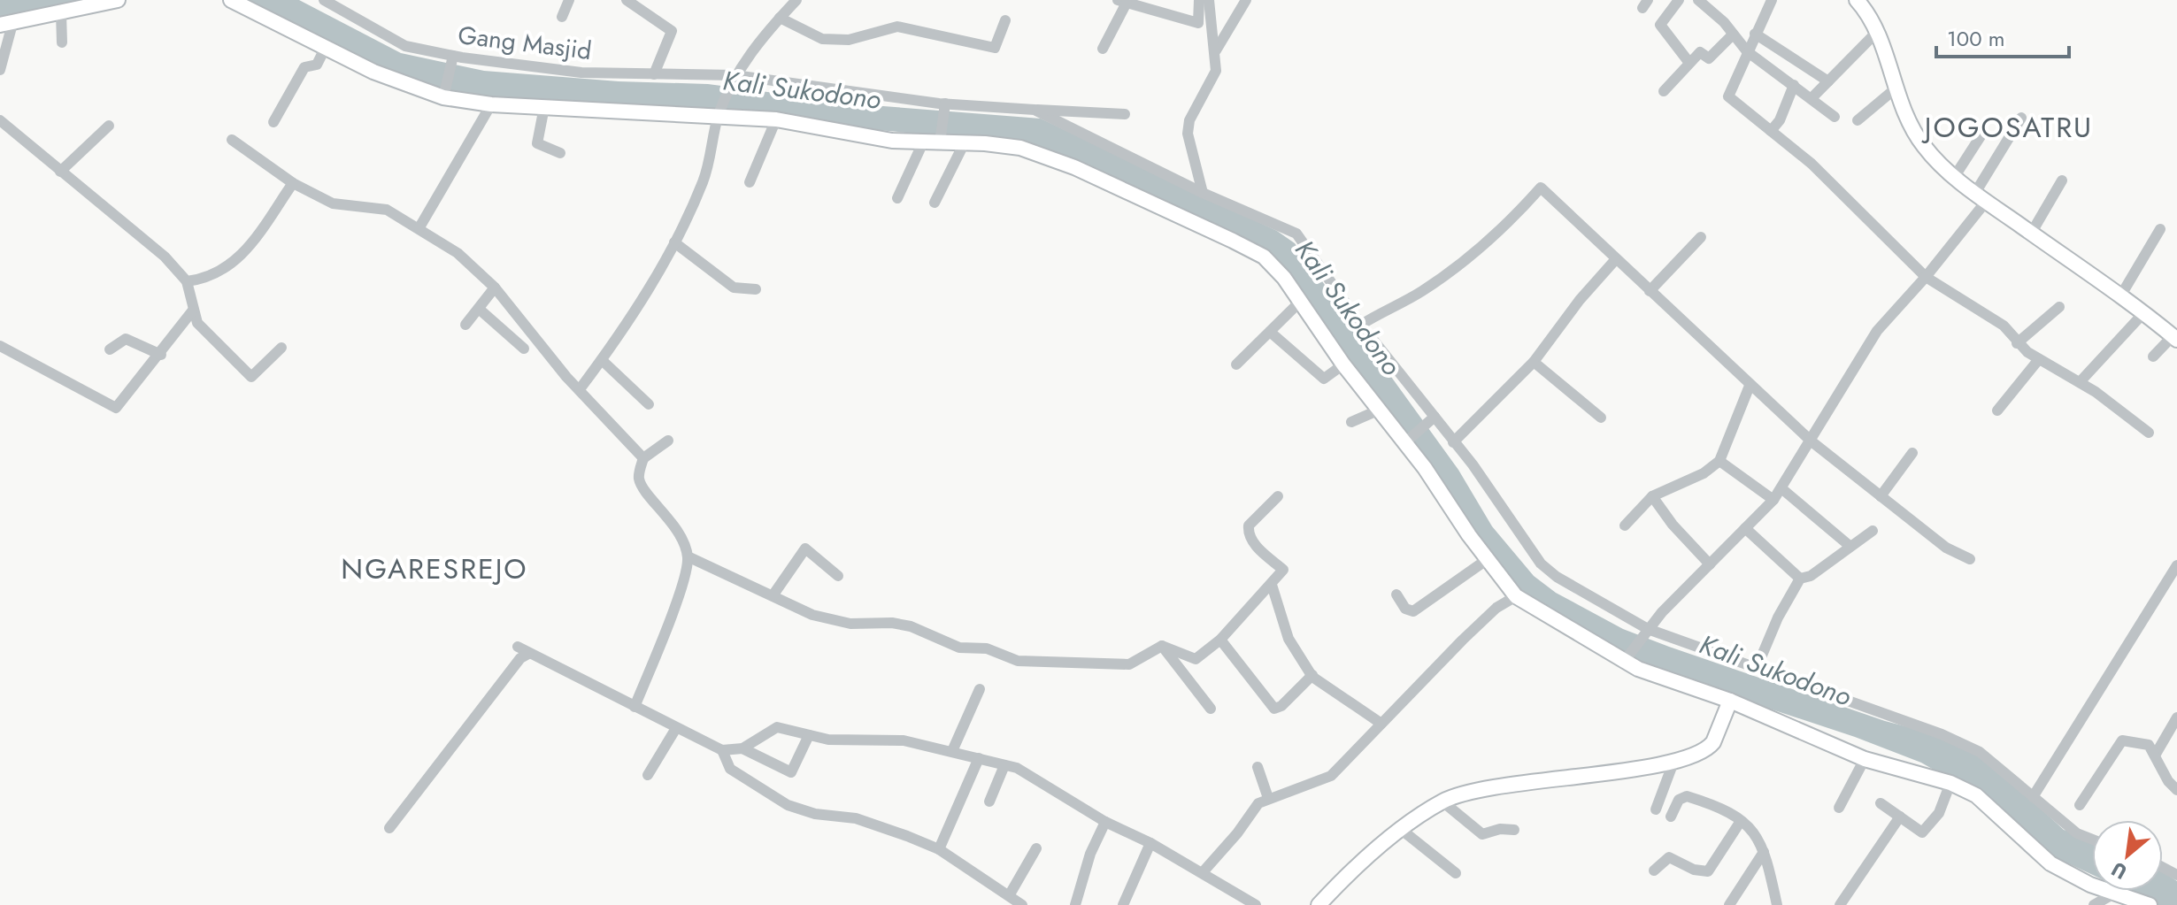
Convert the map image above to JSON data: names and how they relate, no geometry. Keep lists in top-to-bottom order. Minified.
{"streets":{"street":["Gang Masjid"]},"districts":["JOGOSATRU","NGARESREJO"],"water":["Kali Sukodono"],"scale_bar":"100 m","north":"bottom left"}
